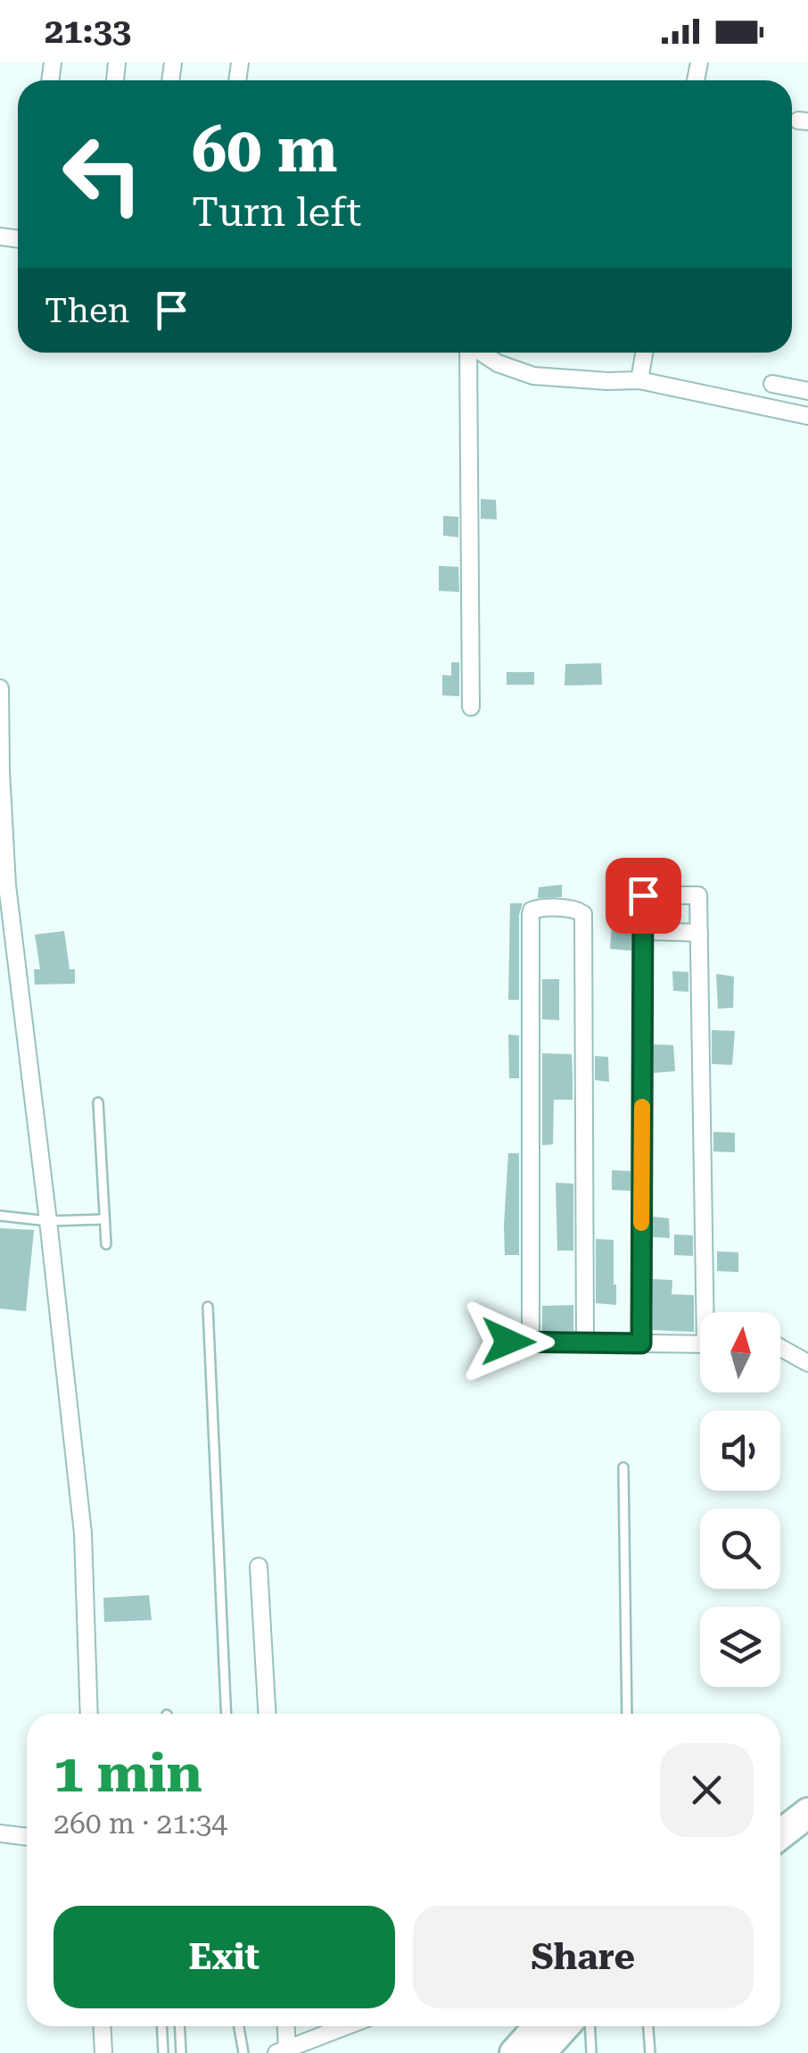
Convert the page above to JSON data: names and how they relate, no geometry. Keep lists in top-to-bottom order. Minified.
{"north":"top","page":{"status":"21:33","turn":["60 m","Turn left"],"then":"Then","heading":["1 min","260 m · 21:34"],"buttons":["Exit","Share"]}}
